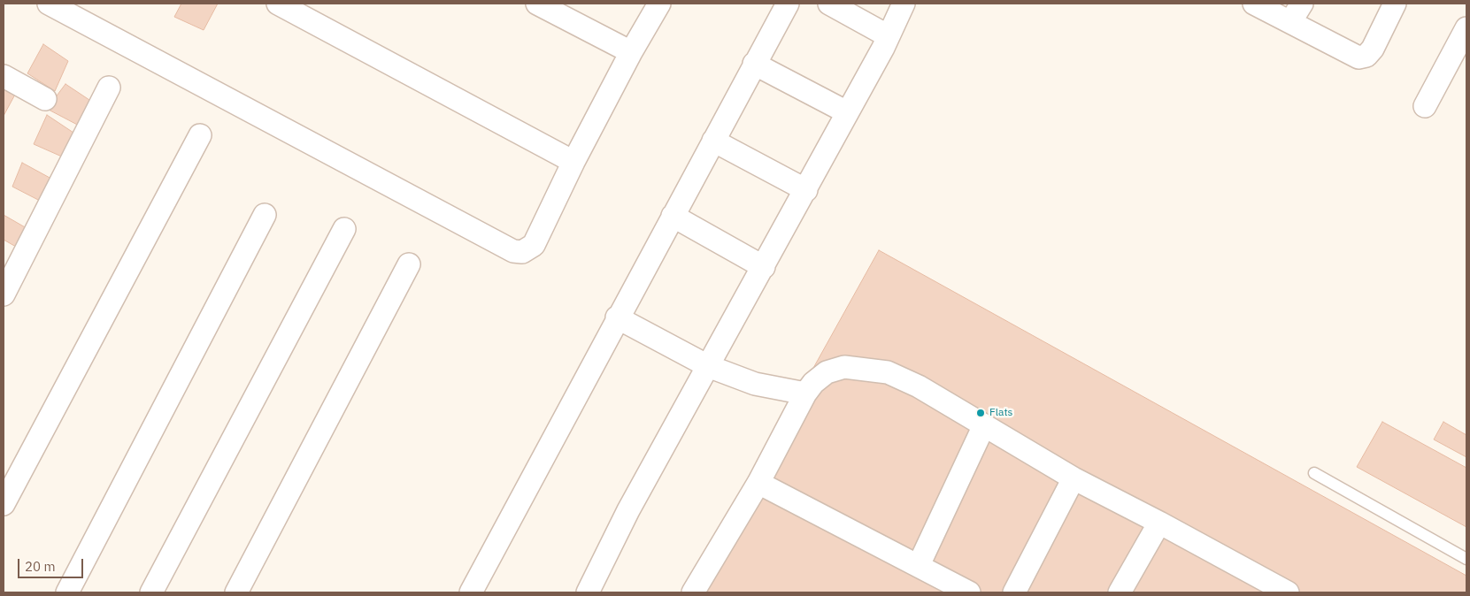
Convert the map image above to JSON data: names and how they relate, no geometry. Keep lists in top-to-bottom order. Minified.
{"places":["Flats"],"scale_bar":"20 m"}
